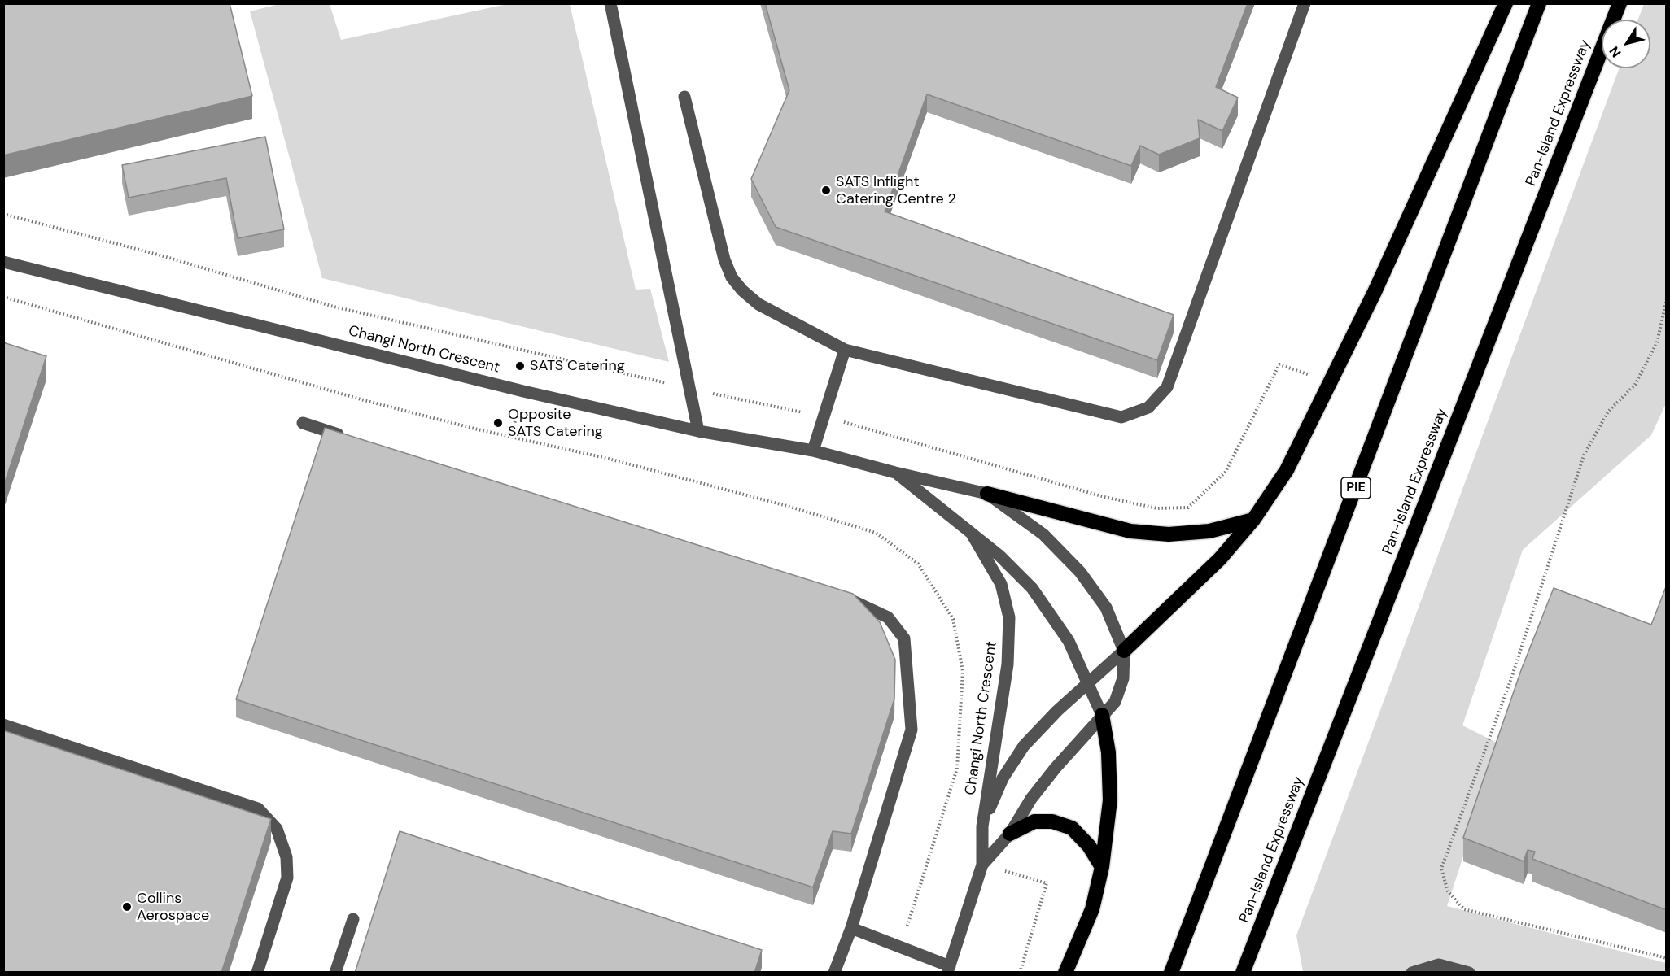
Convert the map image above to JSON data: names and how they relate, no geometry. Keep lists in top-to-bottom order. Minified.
{"streets":{"highway":["Pan-Island Expressway","PIE"],"street":["Changi North Crescent"]},"places":["SATS Inflight Catering Centre 2","SATS Catering","Opposite SATS Catering","Collins Aerospace"],"north":"bottom left"}
